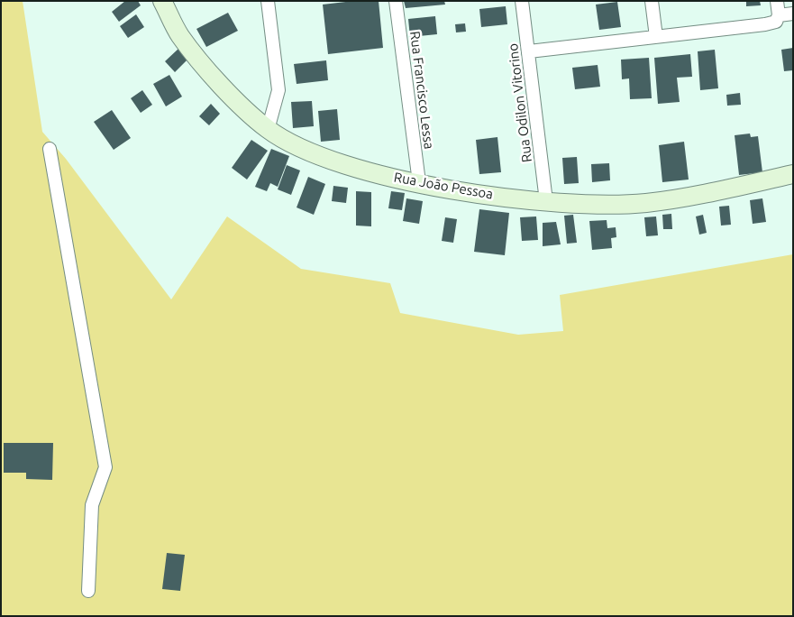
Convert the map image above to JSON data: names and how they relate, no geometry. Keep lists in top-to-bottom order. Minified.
{"streets":{"street":["Rua Francisco Lessa","Rua Odilon Vitorino","Rua João Pessoa"]},"crossings":[["Rua Francisco Lessa","Rua João Pessoa"],["Rua Odilon Vitorino","Rua João Pessoa"]]}
